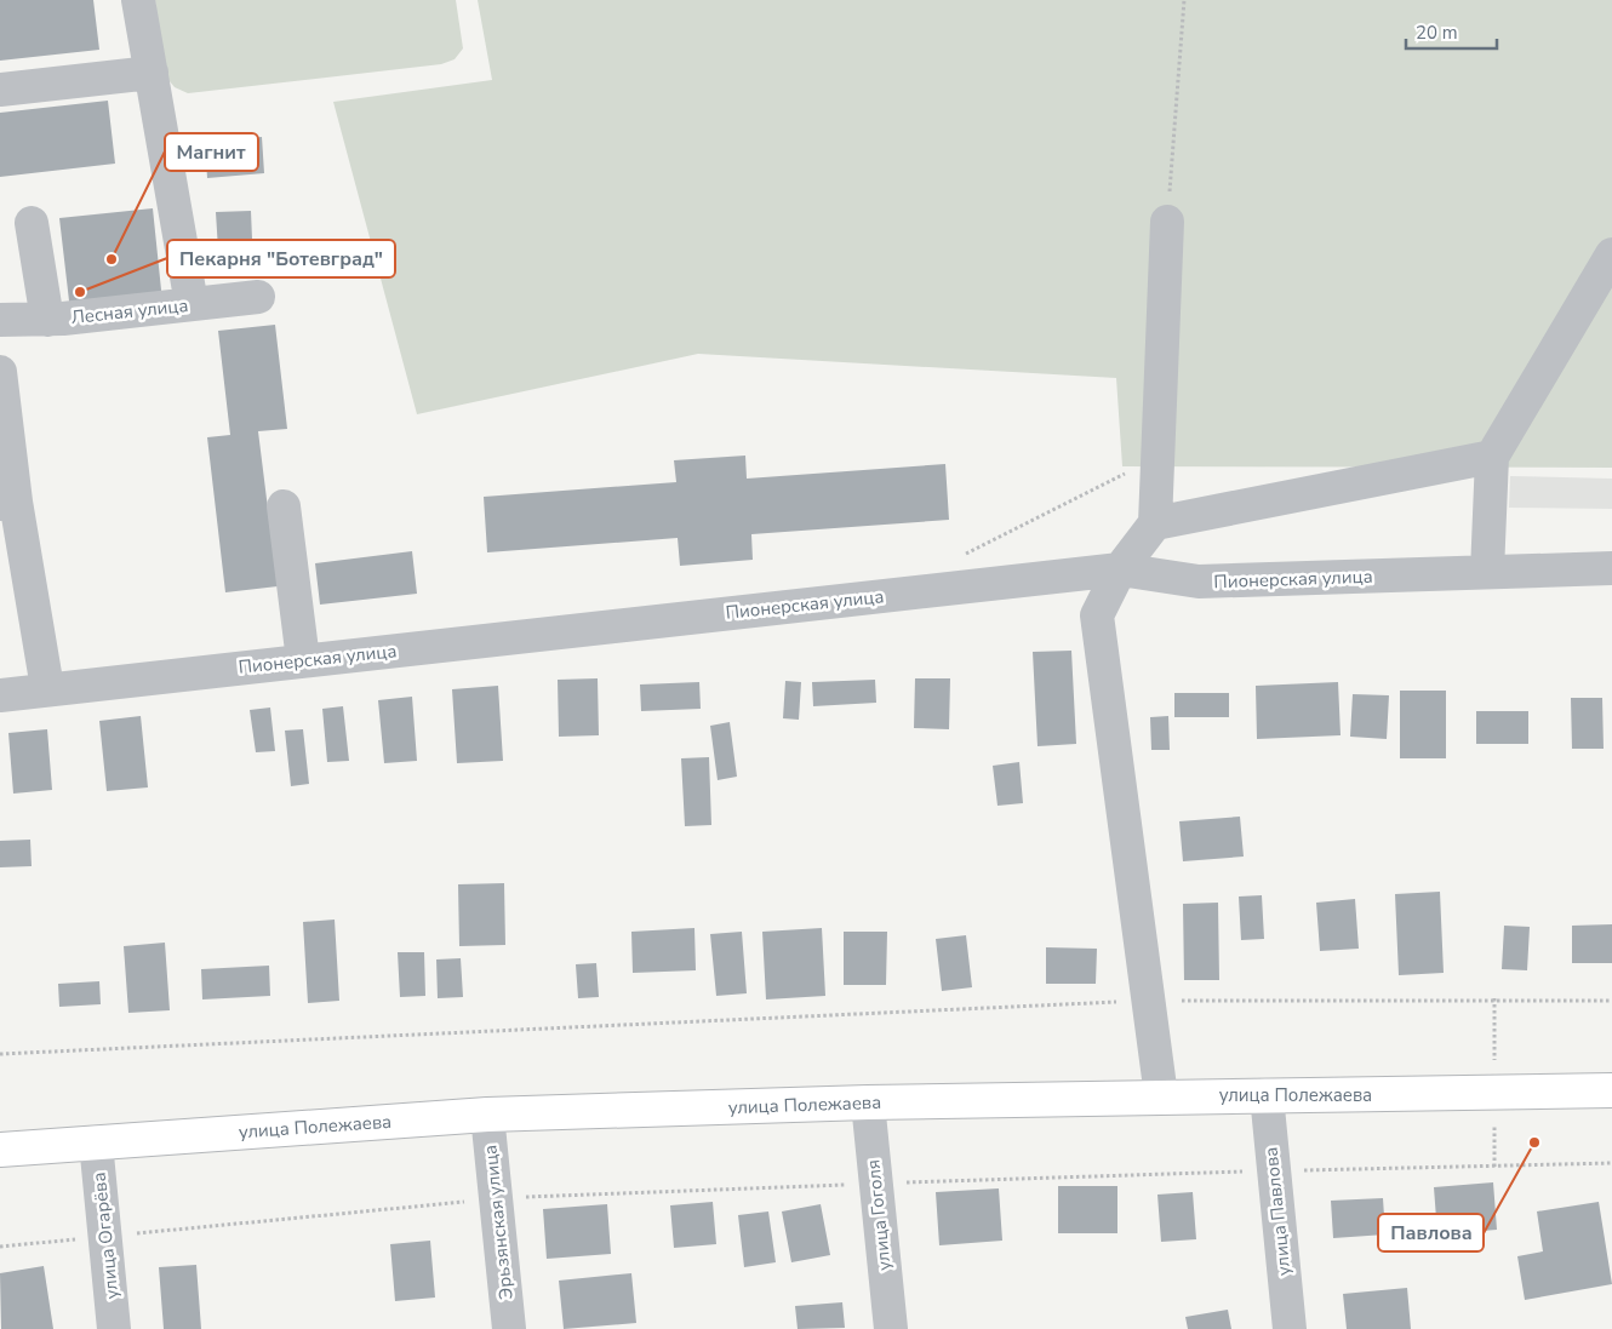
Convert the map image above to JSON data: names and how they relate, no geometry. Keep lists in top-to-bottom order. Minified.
{"streets":{"main road":["улица Полежаева"],"street":["Лесная улица","Пионерская улица","улица Павлова","улица Гоголя","Эрьзянская улица","улица Огарёва"]},"crossings":[["улица Полежаева","улица Павлова"],["улица Полежаева","улица Гоголя"],["улица Полежаева","Эрьзянская улица"],["улица Полежаева","улица Огарёва"]],"places":["Магнит","Пекарня \"Ботевград\"","Павлова"],"scale_bar":"20 m"}
